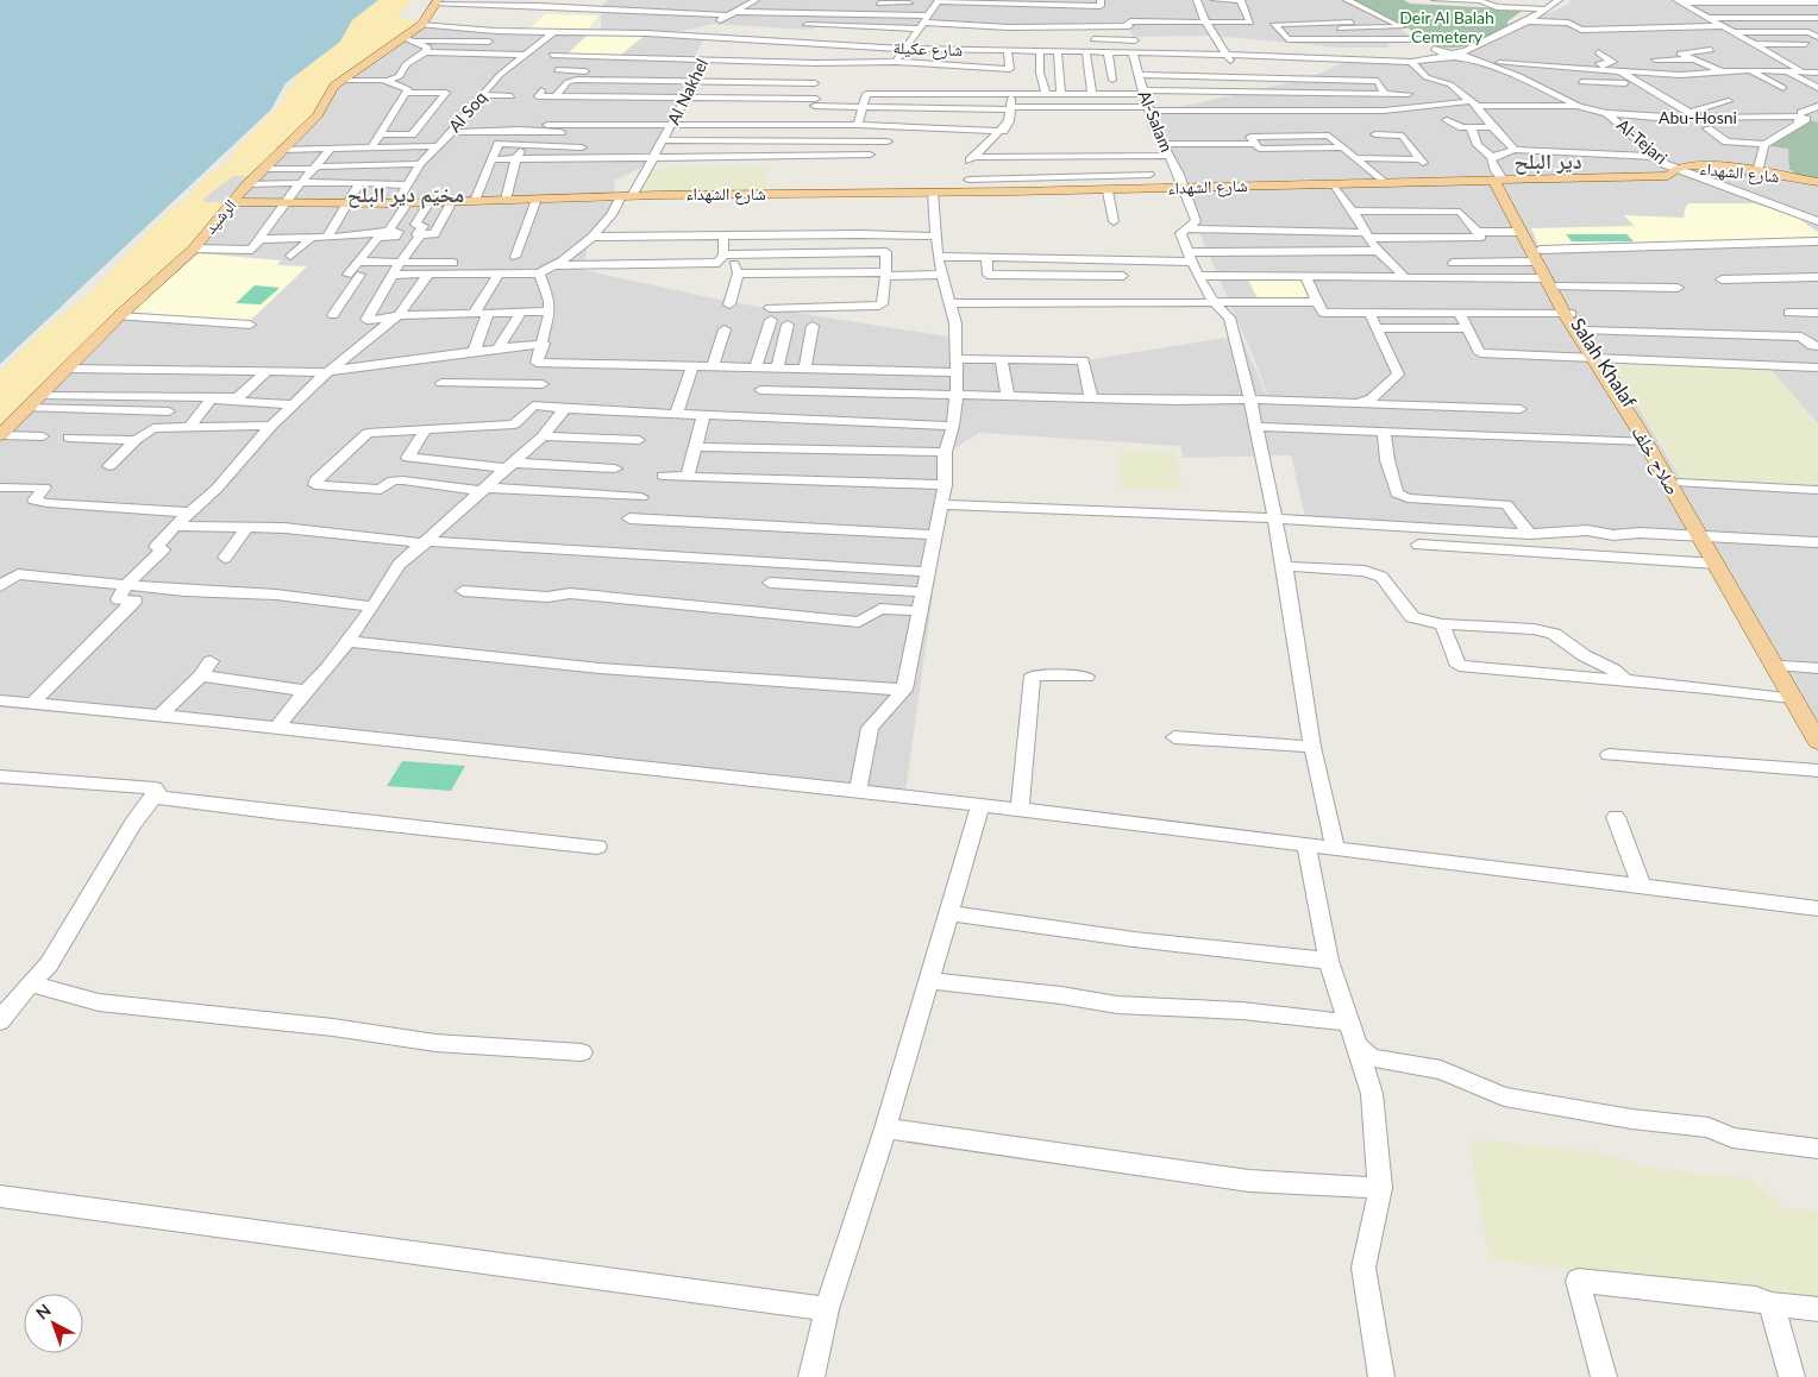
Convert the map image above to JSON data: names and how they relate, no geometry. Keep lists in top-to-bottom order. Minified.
{"streets":{"main road":["شارع الشهداء","الرشيد","Salah Khalaf","صلاح خلف"],"street":["شارع عكيلة","Al Nakhel","Al Soq","Abu-Hosni","Al-Salam","Al-Tejari"]},"crossings":[["شارع عكيلة","Al Nakhel"],["شارع عكيلة","Al Soq"],["شارع عكيلة","Al-Salam"],["شارع عكيلة","الرشيد"],["Al Nakhel","شارع الشهداء"],["Al Soq","شارع الشهداء"],["Abu-Hosni","Al-Tejari"],["Al-Salam","شارع الشهداء"],["Al-Tejari","شارع الشهداء"],["شارع الشهداء","الرشيد"],["شارع الشهداء","صلاح خلف"],["Salah Khalaf","صلاح خلف"]],"districts":["دير البلح","مخيّم دير البلح"],"parks":["Deir Al Balah Cemetery"],"north":"top left"}
